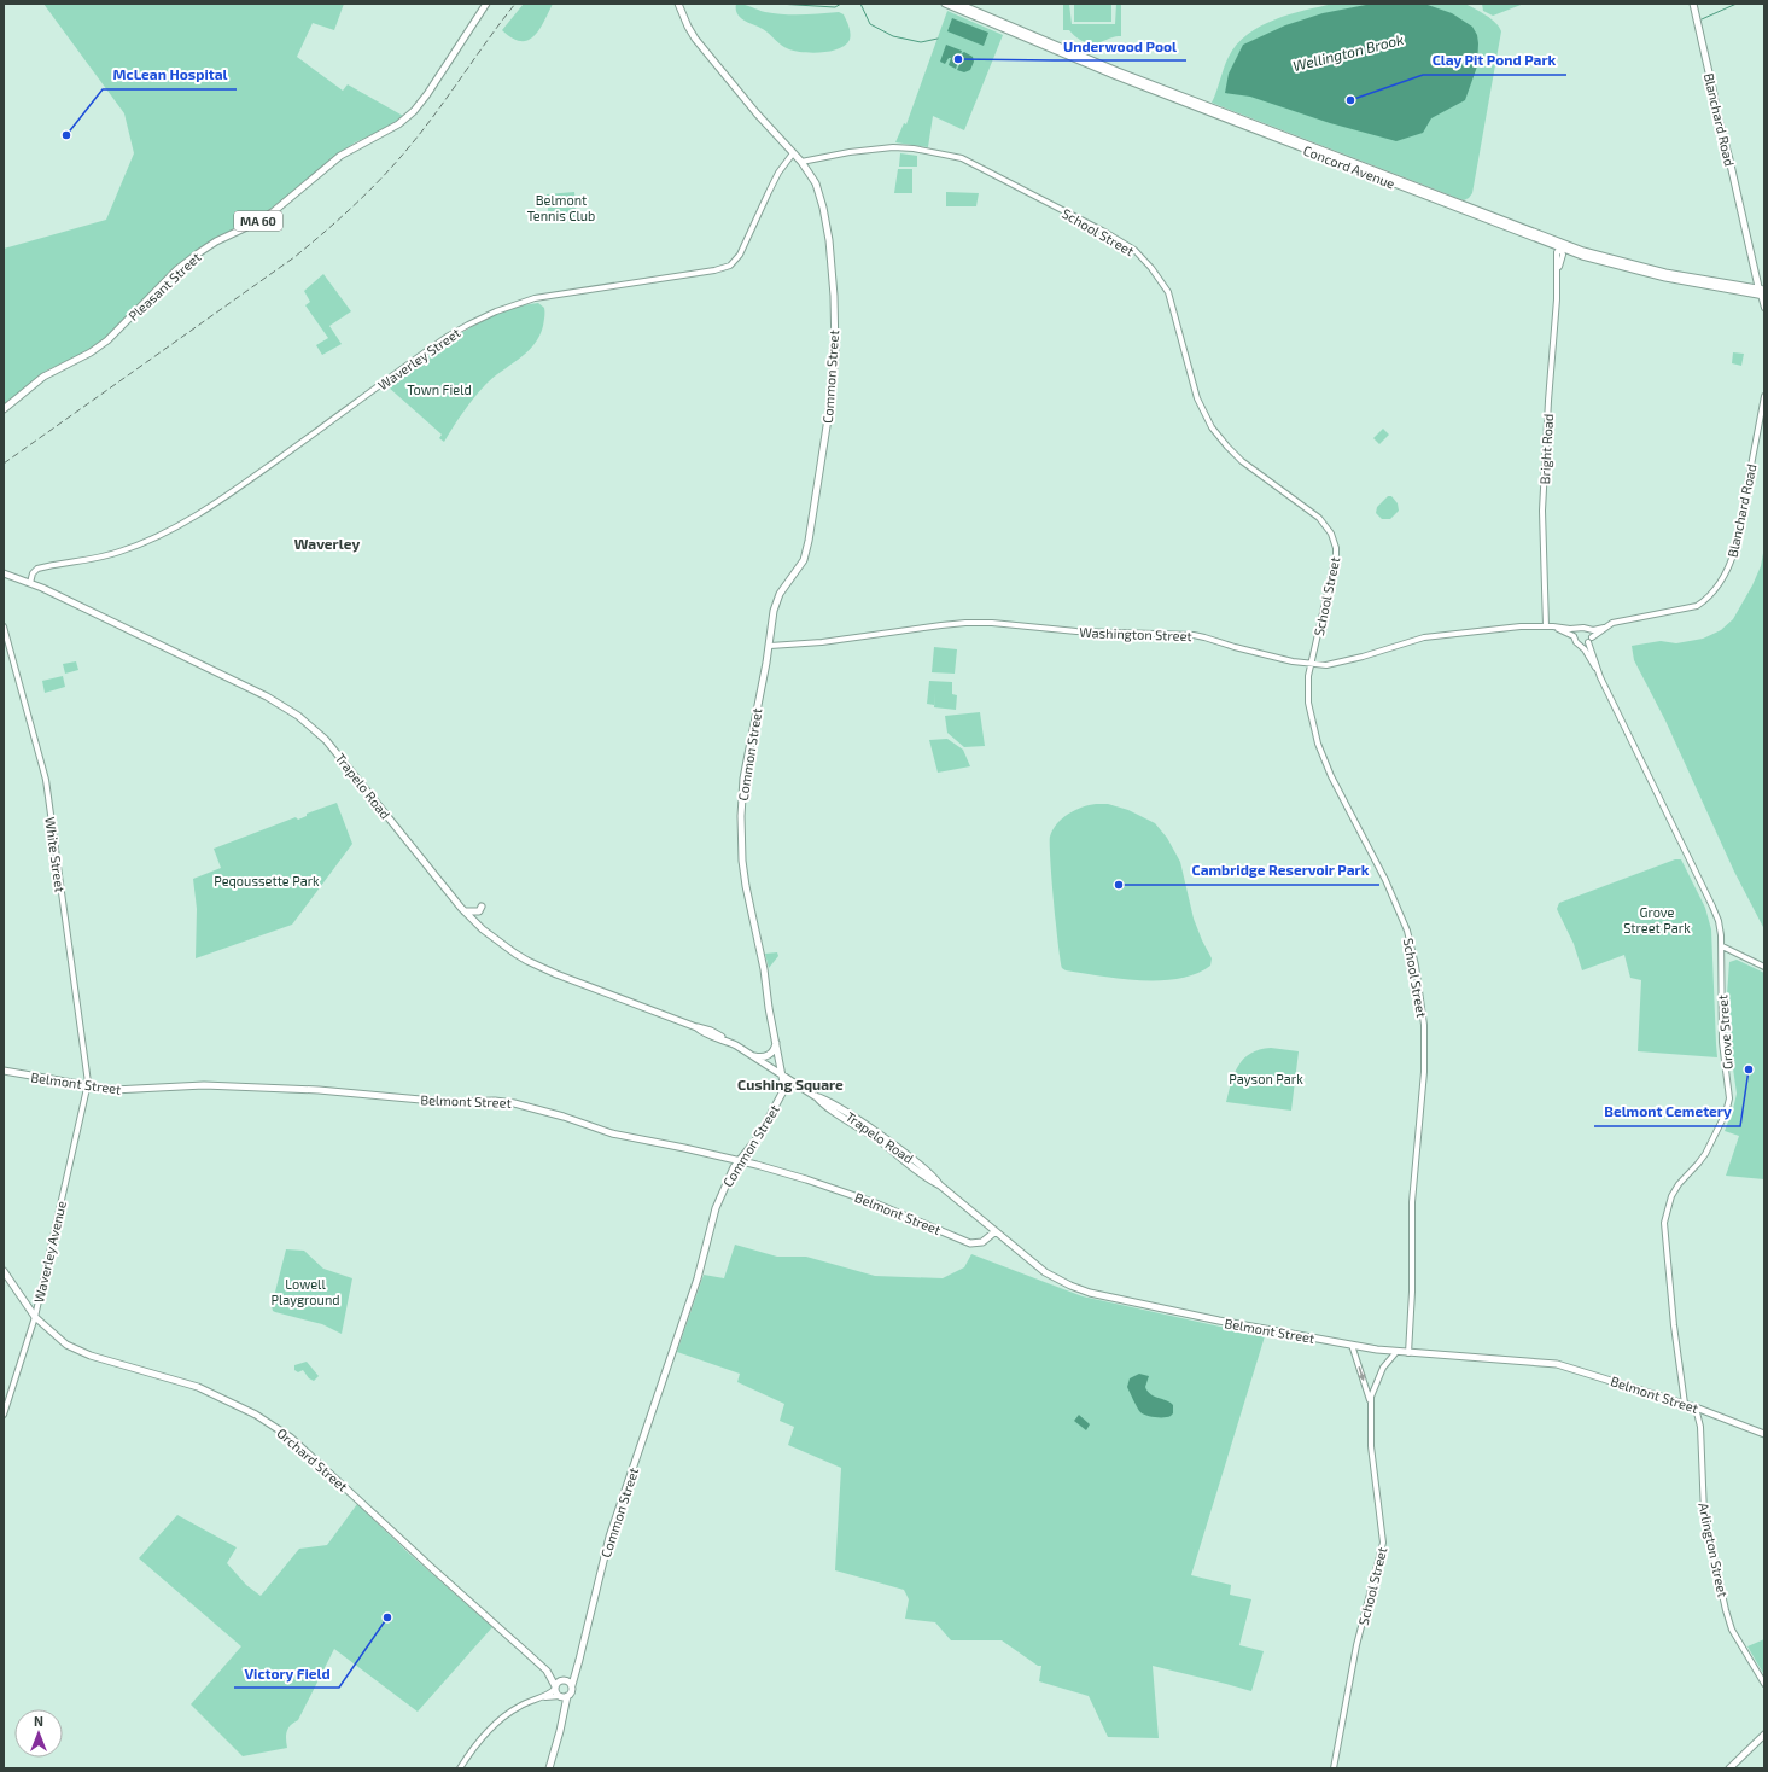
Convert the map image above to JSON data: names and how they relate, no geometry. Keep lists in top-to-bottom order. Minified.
{"streets":{"main road":["Blanchard Road","Concord Avenue","MA 60","Pleasant Street","Common Street","Trapelo Road","Belmont Street","Orchard Street"],"street":["School Street","Waverley Street","Bright Road","Washington Street","White Street","Grove Street","Waverley Avenue","Arlington Street"]},"crossings":[["Blanchard Road","Concord Avenue"],["Blanchard Road","Washington Street"],["Blanchard Road","Grove Street"],["Concord Avenue","Bright Road"],["School Street","Common Street"],["School Street","Washington Street"],["School Street","Belmont Street"],["Waverley Street","Common Street"],["Waverley Street","Trapelo Road"],["Common Street","Washington Street"],["Common Street","Trapelo Road"],["Common Street","Belmont Street"],["Common Street","Orchard Street"],["Bright Road","Washington Street"],["Washington Street","Grove Street"],["Trapelo Road","Belmont Street"],["White Street","Belmont Street"],["White Street","Waverley Avenue"],["Grove Street","Belmont Street"],["Belmont Street","Waverley Avenue"],["Belmont Street","Arlington Street"],["Waverley Avenue","Orchard Street"]],"districts":["Waverley","Cushing Square"],"water":["Wellington Brook"],"parks":["Belmont Tennis Club","Town Field","Peqoussette Park","Grove Street Park","Payson Park","Lowell Playground"],"places":["Underwood Pool","Clay Pit Pond Park","McLean Hospital","Cambridge Reservoir Park","Belmont Cemetery","Victory Field"],"north":"top"}
